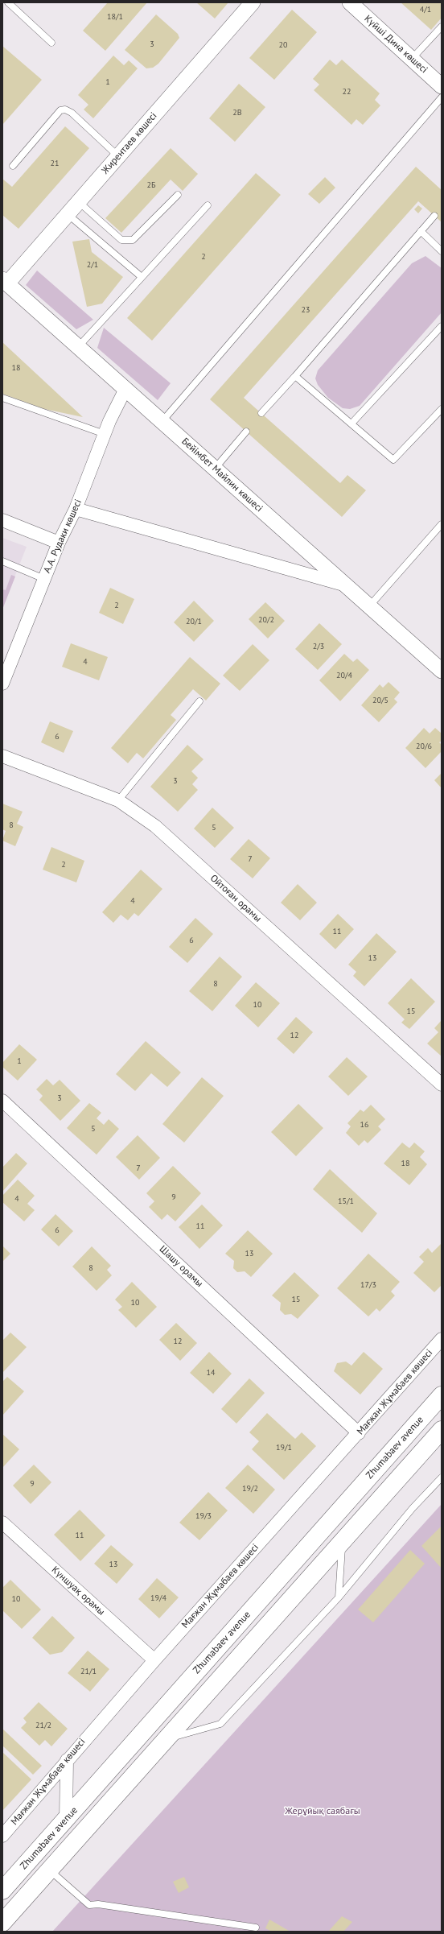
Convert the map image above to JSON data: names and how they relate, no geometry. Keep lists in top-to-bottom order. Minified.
{"streets":{"main road":["Zhumabaev avenue"],"street":["Күйші Дина көшесі","Жирентаев көшесі","Бейімбет Майлин көшесі","А.А. Рудаки көшесі","Ойтоған орамы","Шашу орамы","Мағжан Жұмабаев көшесі","Күншуақ орамы"]},"crossings":[["Жирентаев көшесі","Бейімбет Майлин көшесі"],["Бейімбет Майлин көшесі","А.А. Рудаки көшесі"],["Шашу орамы","Мағжан Жұмабаев көшесі"],["Мағжан Жұмабаев көшесі","Күншуақ орамы"]],"parks":["Жерұйық саябағы"],"house_numbers":["4/1","18/1","3","20","1","22","2В","21","2Б","2","2/1","23","18","2","20/2","20/1","2/3","4","20/4","20/5","6","20/6","3","8","5","7","2","4","11","6","13","8","10","15","12","1","3","16","5","18","7","9","4","15/1","11","6","13","8","17/3","15","10","12","14","19/1","9","19/2","19/3","11","13","19/4","10","21/1","21/2"]}
